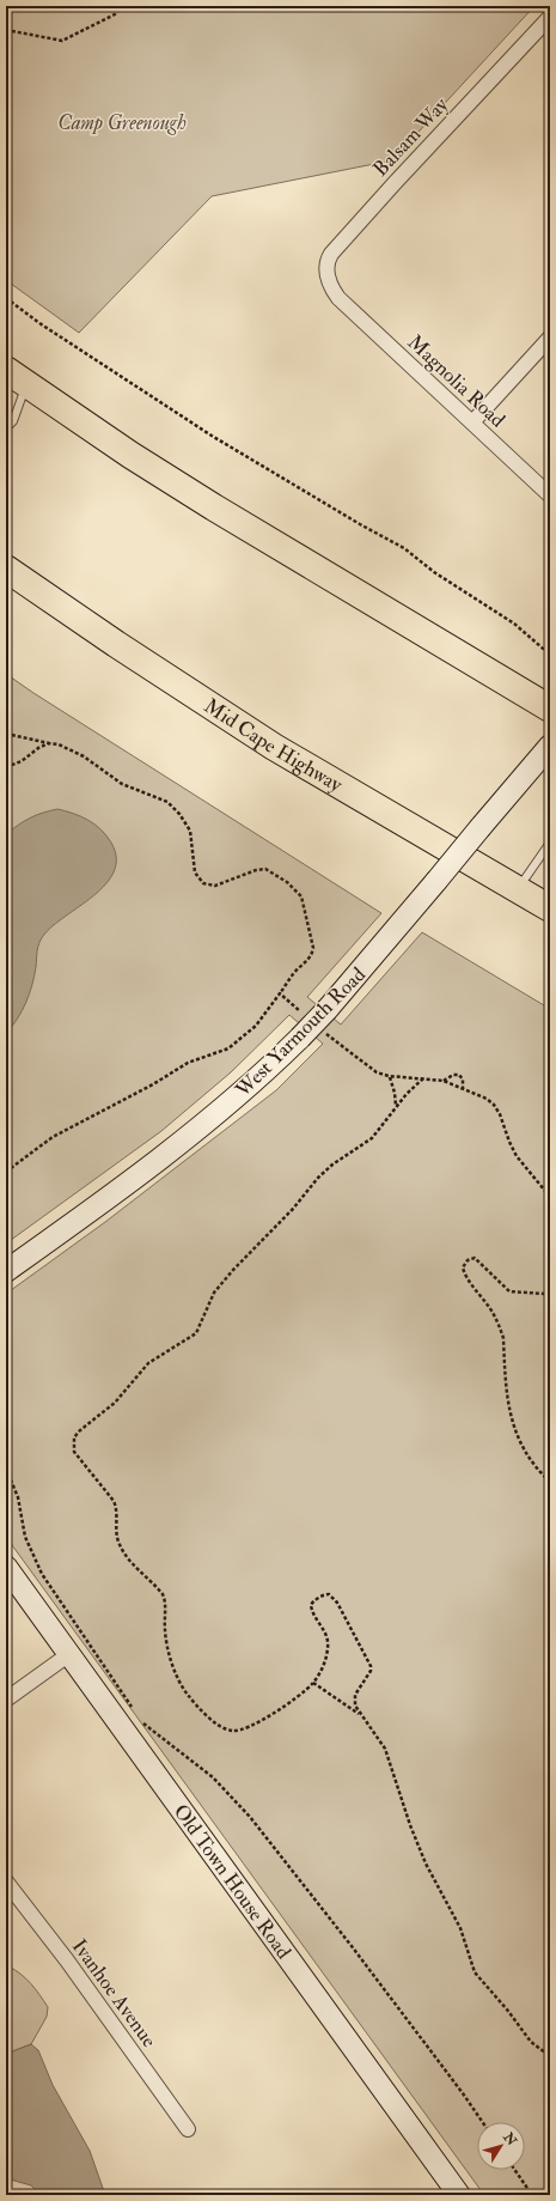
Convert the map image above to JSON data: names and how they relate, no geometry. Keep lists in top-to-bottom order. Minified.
{"streets":{"highway":["Mid Cape Highway"],"main road":["West Yarmouth Road","Old Town House Road"],"street":["Balsam Way","Magnolia Road","Ivanhoe Avenue"]},"crossings":[["Balsam Way","Magnolia Road"]],"parks":["Camp Greenough"],"north":"top right"}
